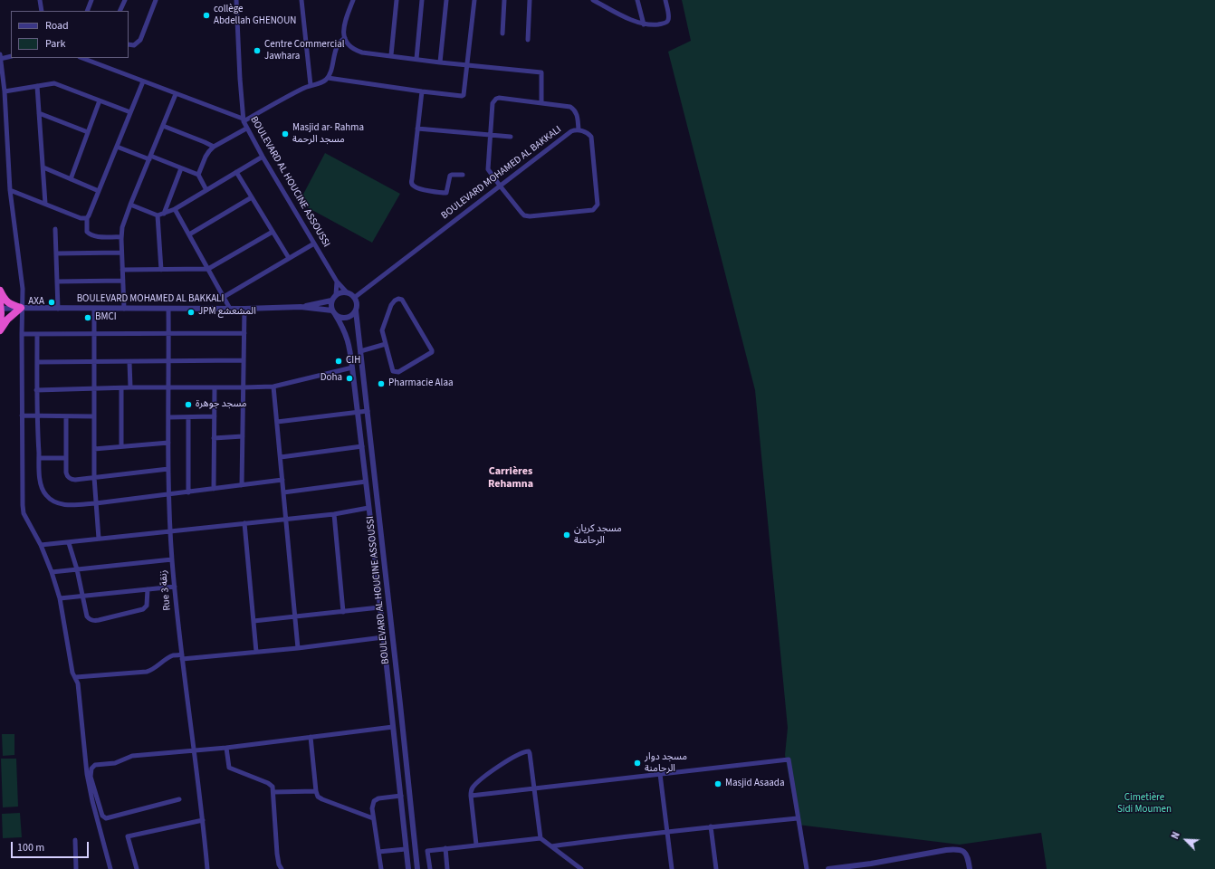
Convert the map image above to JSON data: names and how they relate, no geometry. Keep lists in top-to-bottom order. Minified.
{"streets":{"street":["BOULEVARD MOHAMED AL BAKKALI","BOULEVARD AL HOUCINE ASSOUSSI","Rue 3 زنقة"]},"crossings":[["BOULEVARD MOHAMED AL BAKKALI","BOULEVARD AL HOUCINE ASSOUSSI"],["BOULEVARD MOHAMED AL BAKKALI","Rue 3 زنقة"]],"districts":["Carrières Rehamna"],"parks":["Cimetière Sidi Moumen"],"places":["collège Abdellah GHENOUN","Centre Commercial Jawhara","Masjid ar- Rahma مسجد الرحمة","AXA","JPM المشعشع","BMCI","CIH","Doha","Pharmacie Alaa","مسجد جوهرة","مسجد كريان الرحامنة","مسجد دوار الرحامنة","Masjid Asaada"],"legend":["Road","Park"],"scale_bar":"100 m","north":"top left"}
